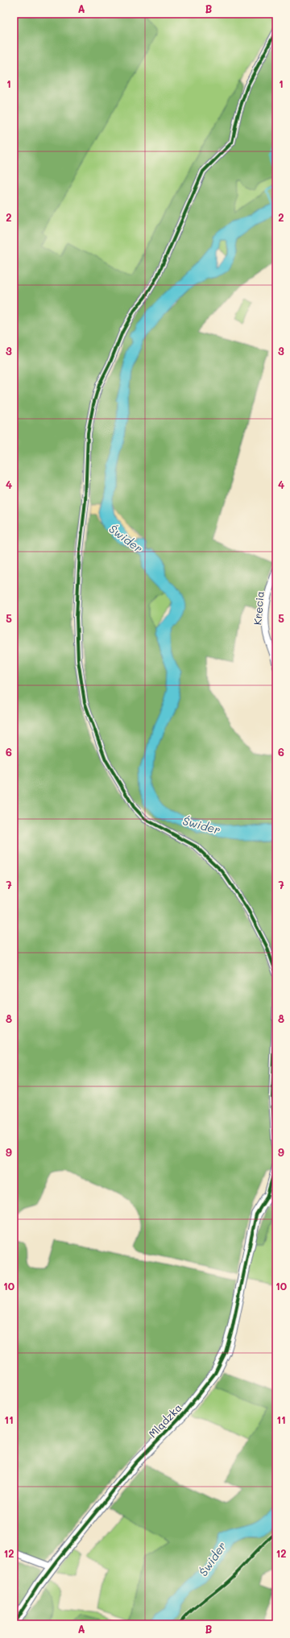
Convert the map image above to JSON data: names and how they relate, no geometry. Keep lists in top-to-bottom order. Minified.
{"streets":{"street":["Krecia","Mlądzka"]},"water":["Świder"],"grid":{"columns":["A","B"],"rows":["1","2","3","4","5","6","7","8","9","10","11","12"]}}
